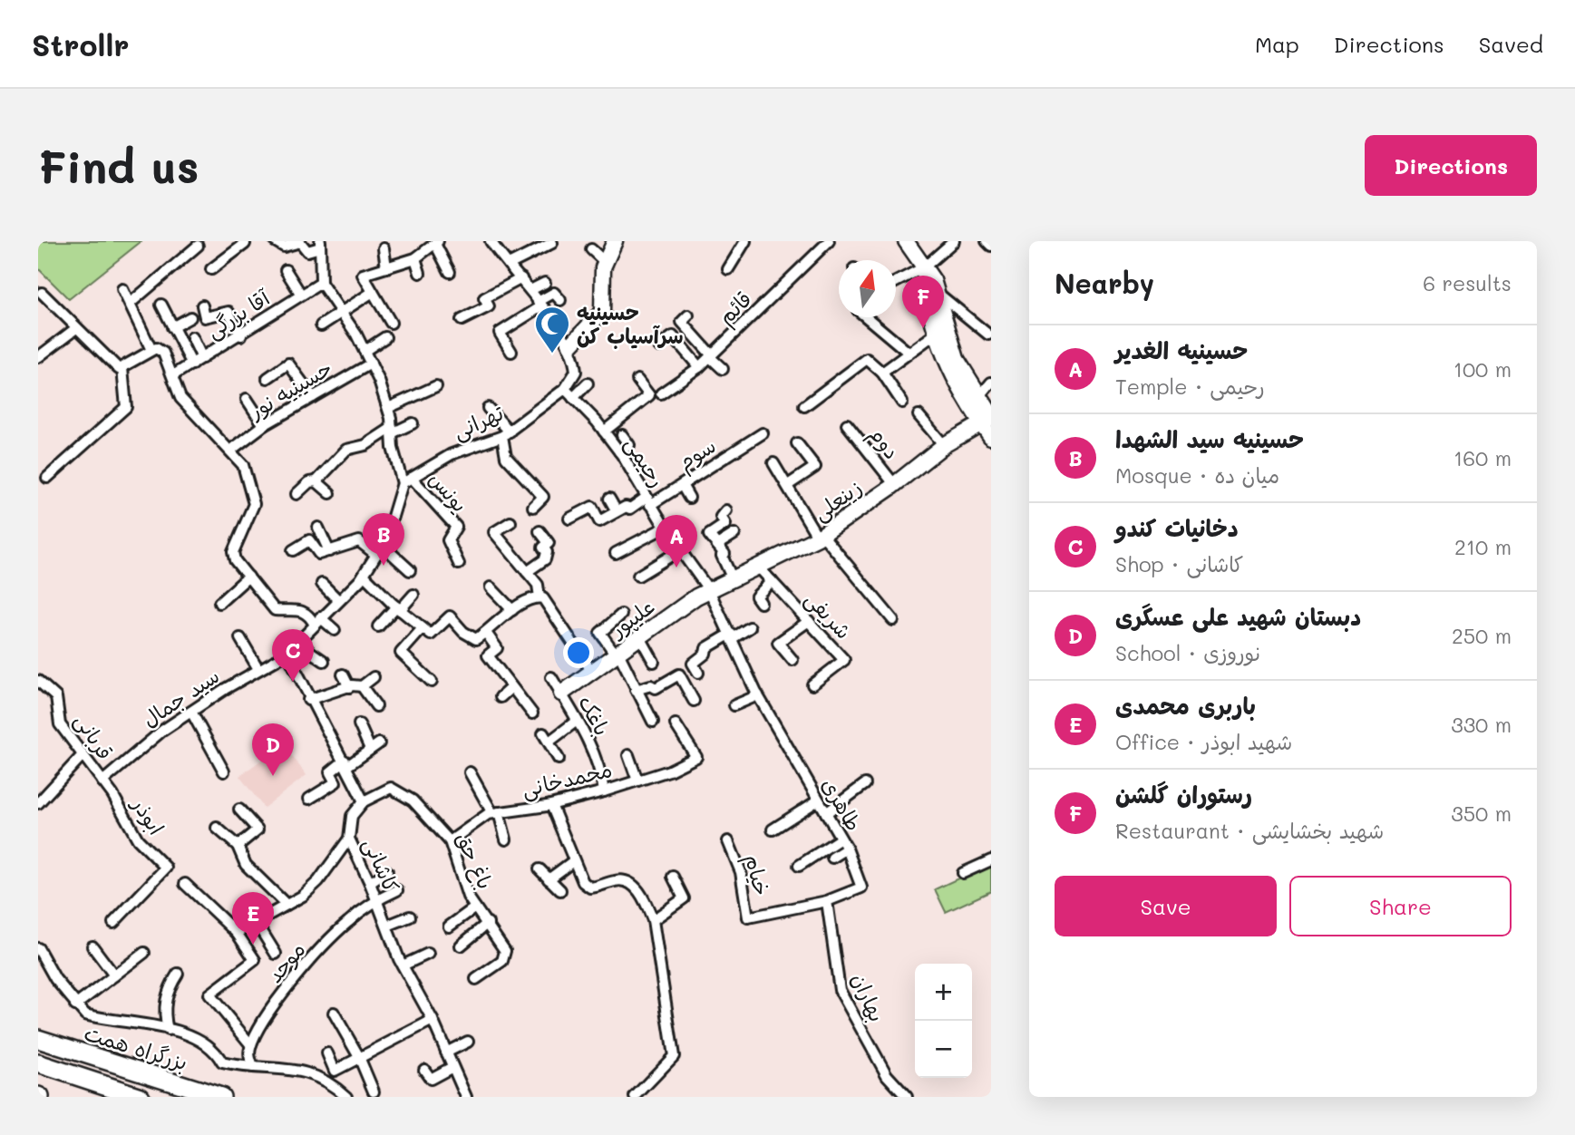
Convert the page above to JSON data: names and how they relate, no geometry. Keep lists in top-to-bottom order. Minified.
{"streets":{"highway":["بزرگراه همت"],"street":["قائم","آقا بزرگی","حسینیه نور","تهرانی","دوم","سوم","رحیمی","یونس","زینعلی","شریفی","علیپور","سید جمال","باغک","قربانی","محمدخانی","طاهری","ابوذر","باغ حق","کاشانی","خیام","موحد","بهاران"]},"crossings":[["تهرانی","رحیمی"],["تهرانی","یونس"],["تهرانی","سید جمال"],["دوم","زینعلی"],["سوم","رحیمی"],["رحیمی","زینعلی"],["رحیمی","علیپور"],["رحیمی","طاهری"],["یونس","سید جمال"],["زینعلی","شریفی"],["زینعلی","علیپور"],["زینعلی","طاهری"],["علیپور","باغک"],["علیپور","طاهری"],["سید جمال","قربانی"],["سید جمال","ابوذر"],["باغک","محمدخانی"],["قربانی","ابوذر"],["محمدخانی","باغ حق"],["طاهری","خیام"],["طاهری","بهاران"],["باغ حق","کاشانی"],["کاشانی","موحد"]],"places":{"mosque":["حسینیه سرآسیاب کن"]},"north":"top","page":{"header":"Strollr","nav":["Map","Directions","Saved"],"buttons":["Directions",["Save","Share"]],"title":"Find us","heading":["Nearby","6 results"],"pins":["F","B","A","C","D","E"],"list":[{"mark":"A","name":"حسینیه الغدیر","note":"Temple · رحیمی","value":"100 m"},{"mark":"B","name":"حسینیه سید الشهدا","note":"Mosque · میان ده","value":"160 m"},{"mark":"C","name":"دخانیات کندو","note":"Shop · کاشانی","value":"210 m"},{"mark":"D","name":"دبستان شهید علی عسگری","note":"School · نوروزی","value":"250 m"},{"mark":"E","name":"باربری محمدی","note":"Office · شهید ابوذر","value":"330 m"},{"mark":"F","name":"رستوران گلشن","note":"Restaurant · شهید بخشایشی","value":"350 m"}],"map_buttons":["+","−"]}}
